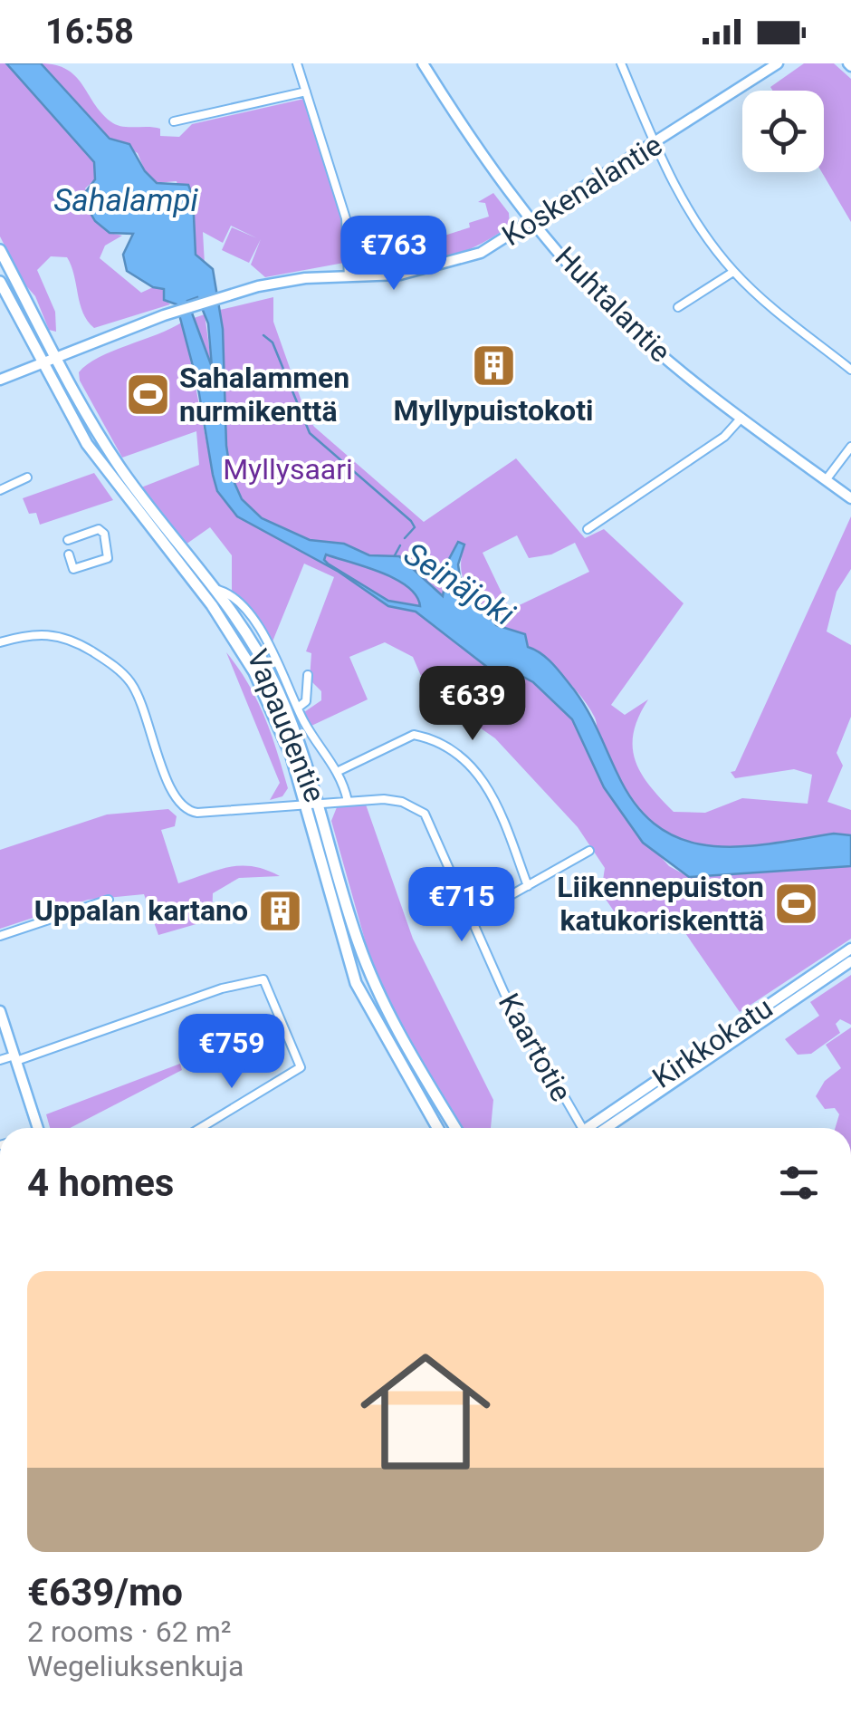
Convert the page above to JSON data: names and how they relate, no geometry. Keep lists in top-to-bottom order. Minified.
{"streets":{"main road":["Koskenalantie","Huhtalantie","Vapaudentie","Kirkkokatu"],"street":["Kaartotie"]},"crossings":[["Koskenalantie","Huhtalantie"],["Koskenalantie","Vapaudentie"],["Vapaudentie","Kaartotie"]],"water":["Sahalampi","Seinäjoki"],"parks":["Myllysaari"],"places":{"building":["Myllypuistokoti","Uppalan kartano"],"sports":["Sahalammen nurmikenttä","Liikennepuiston katukoriskenttä"]},"page":{"status":"16:58","price":["€763","€639","€715","€759"],"heading":"4 homes","list":[{"name":"€639/mo","note":"2 rooms · 62 m² · Wegeliuksenkuja"}]}}
